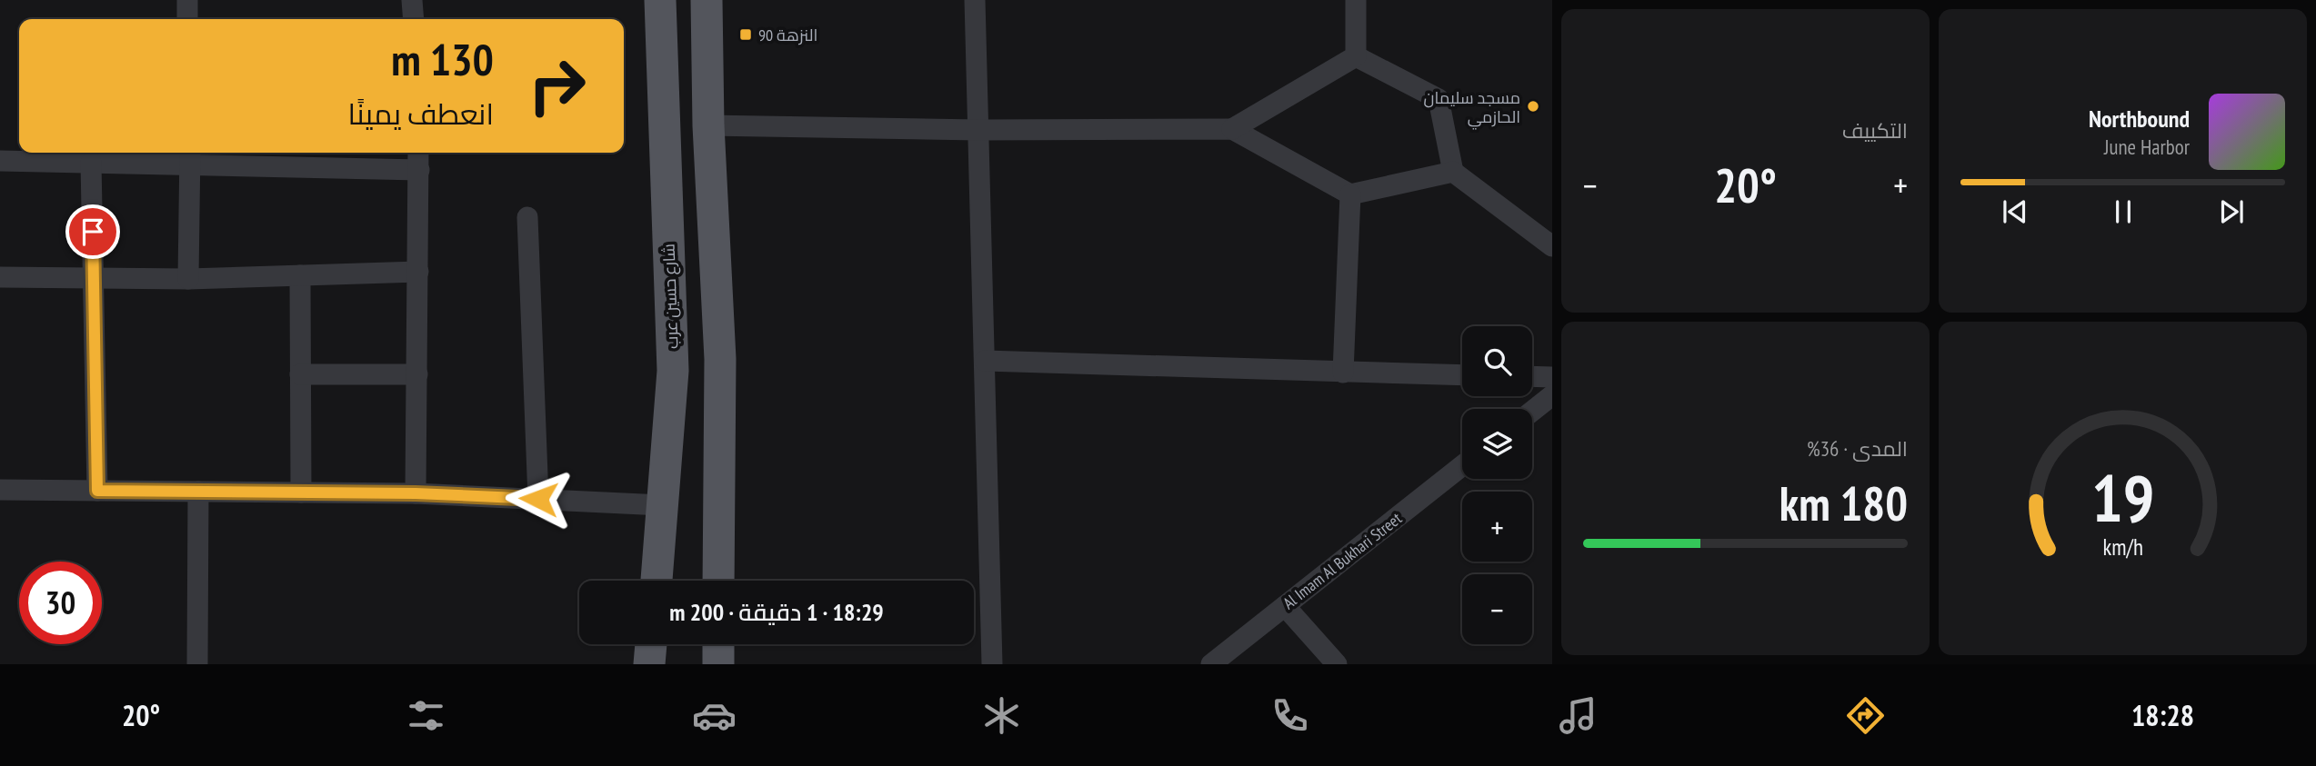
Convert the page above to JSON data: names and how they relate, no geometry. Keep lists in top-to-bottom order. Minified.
{"streets":{"main road":["شارع حسين عرب"],"street":["Al Imam Al Bukhari Street"]},"places":{"transit":["النزهة 90"],"other":["مسجد سليمان الحازمي"]},"page":{"tile":["التكييف",["المدى · 36%","180 km"]],"turn":["130 m","انعطف يمينًا"],"song":["Northbound","June Harbor"],"heat":["−","20°","+"],"map_buttons":["+","−"],"limit":"30","trip":"18:29 · 1 دقيقة · 200 m","tabs":["18:28","20°"],"gauge":["19","km/h"]}}
